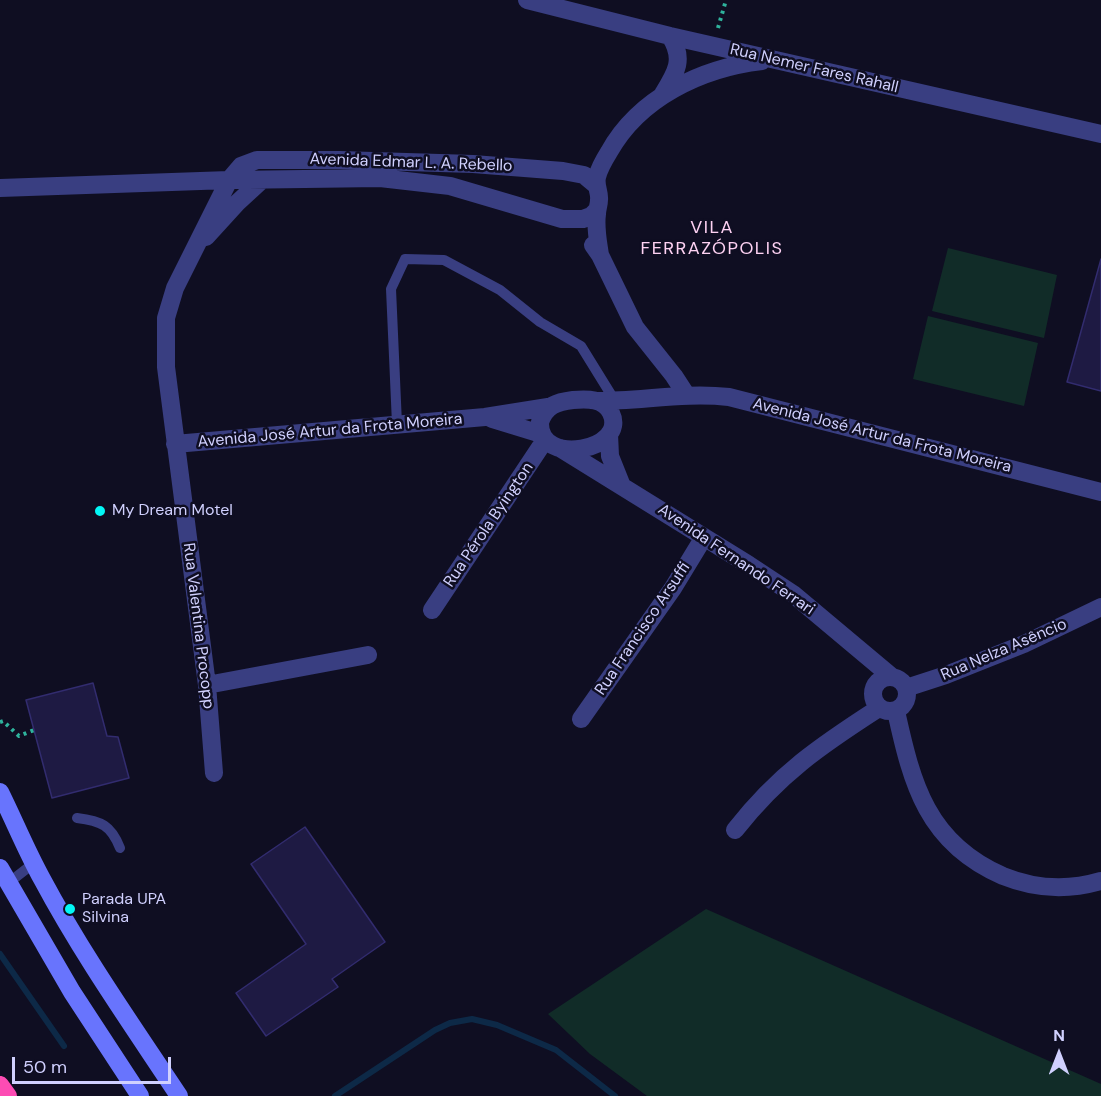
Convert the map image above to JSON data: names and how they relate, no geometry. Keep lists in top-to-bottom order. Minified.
{"streets":{"street":["Rua Nemer Fares Rahall","Avenida Edmar L. A. Rebello","Avenida José Artur da Frota Moreira","Rua Pérola Byington","Avenida Fernando Ferrari","Rua Valentina Procopp","Rua Francisco Arsuffi","Rua Nelza Asêncio"]},"crossings":[["Avenida José Artur da Frota Moreira","Rua Pérola Byington"],["Avenida José Artur da Frota Moreira","Avenida Fernando Ferrari"],["Avenida José Artur da Frota Moreira","Rua Valentina Procopp"],["Rua Pérola Byington","Avenida Fernando Ferrari"],["Avenida Fernando Ferrari","Rua Francisco Arsuffi"]],"districts":["VILA FERRAZÓPOLIS"],"places":["My Dream Motel","Parada UPA Silvina"],"scale_bar":"50 m","north":"top"}
